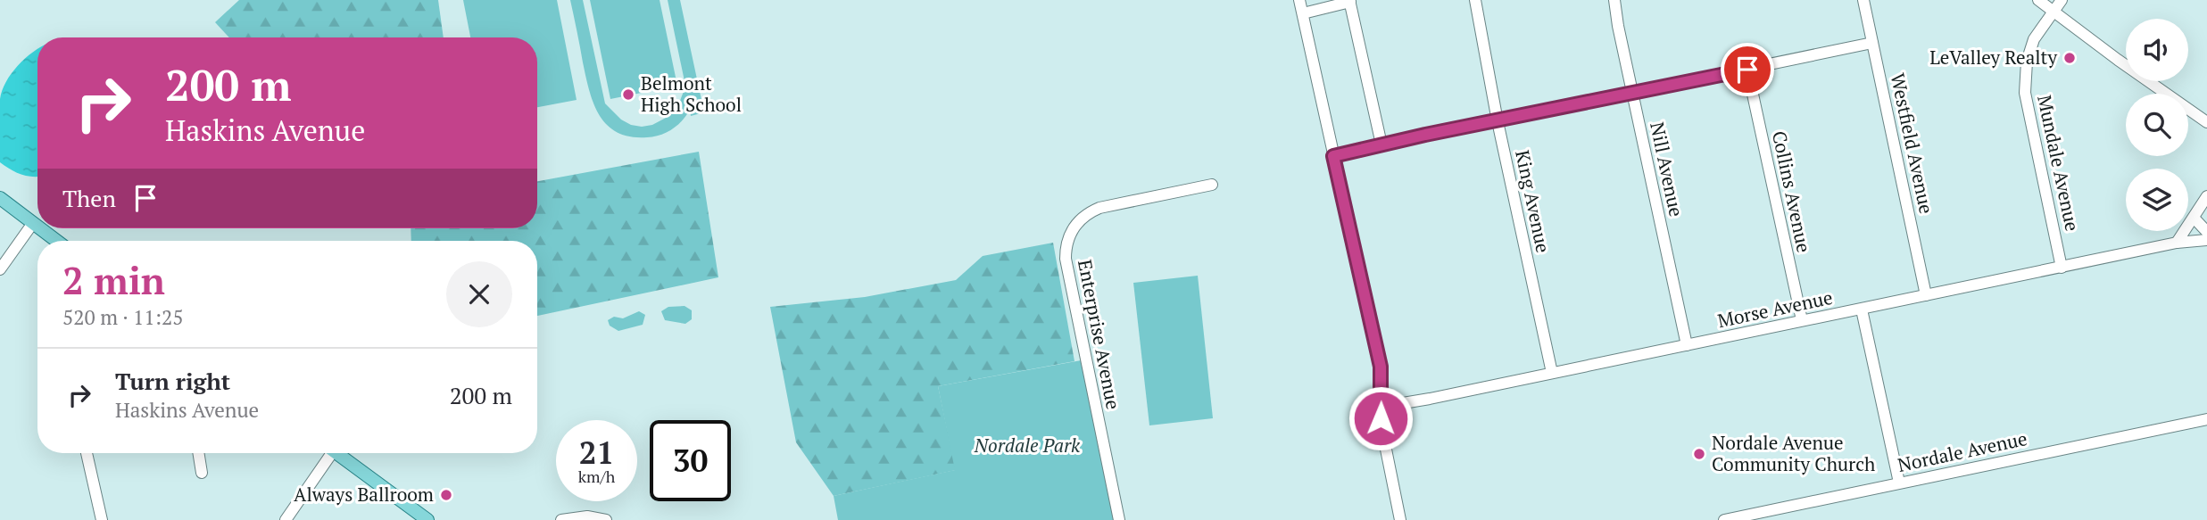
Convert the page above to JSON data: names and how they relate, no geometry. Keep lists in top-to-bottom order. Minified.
{"streets":{"street":["Westfield Avenue","Mundale Avenue","Nill Avenue","Collins Avenue","King Avenue","Morse Avenue","Enterprise Avenue","Nordale Avenue"]},"crossings":[["Westfield Avenue","Morse Avenue"],["Mundale Avenue","Morse Avenue"],["Nill Avenue","Morse Avenue"],["Collins Avenue","Morse Avenue"],["King Avenue","Morse Avenue"]],"parks":["Nordale Park"],"places":["LeValley Realty","Belmont High School","Nordale Avenue Community Church","Always Ballroom"],"page":{"turn":["200 m","Haskins Avenue"],"then":"Then","heading":["2 min","520 m · 11:25"],"list":[{"name":"Turn right","note":"Haskins Avenue","value":"200 m"}],"speed":"21 km/h","limit":"30"}}
